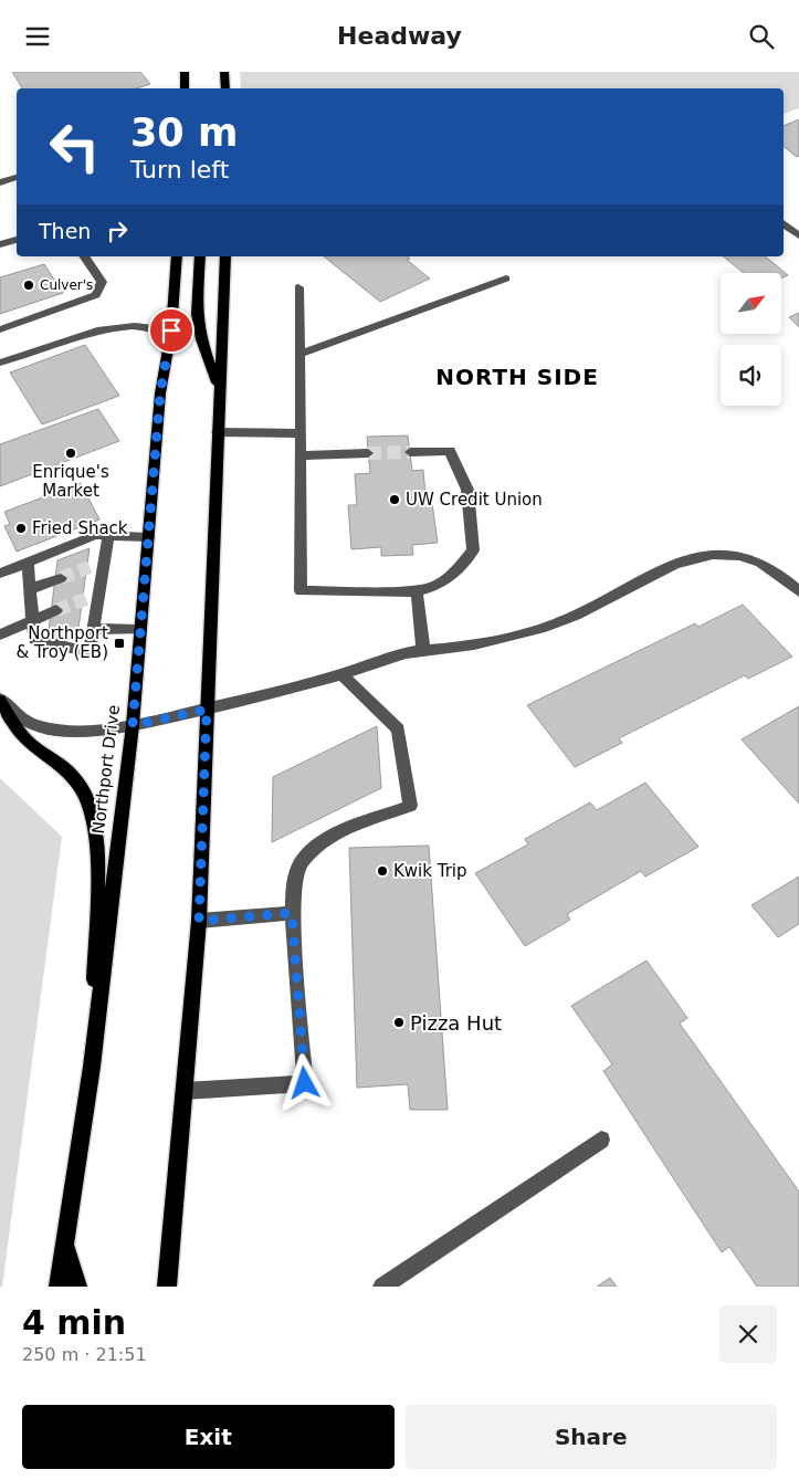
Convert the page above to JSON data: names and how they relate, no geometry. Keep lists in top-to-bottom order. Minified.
{"streets":{"main road":["Northport Drive"]},"districts":["NORTH SIDE"],"places":{"other":["Culver's","Enrique's Market","UW Credit Union","Fried Shack","Kwik Trip","Pizza Hut"],"transit":["Northport & Troy (EB)"]},"north":"top right","page":{"header":"Headway","turn":["30 m","Turn left"],"then":"Then","heading":["4 min","250 m · 21:51"],"buttons":["Exit","Share"]}}
